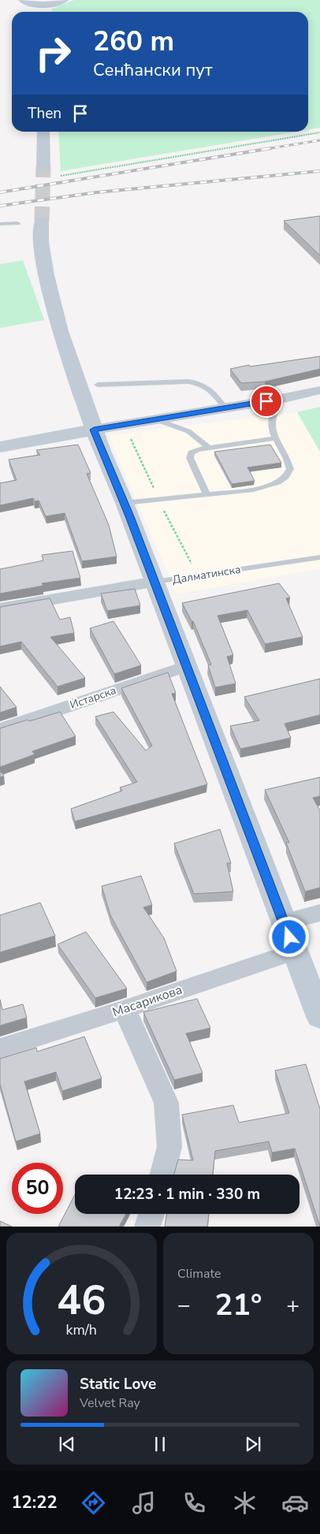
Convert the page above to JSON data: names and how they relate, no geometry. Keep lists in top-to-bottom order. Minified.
{"streets":{"street":["Далматинска","Истарска","Масарикова"]},"page":{"turn":["260 m","Сенћански пут"],"then":"Then","limit":"50","trip":"12:23 · 1 min · 330 m","tile":"Climate","heat":["−","21°","+"],"song":["Static Love","Velvet Ray"],"tabs":"12:22","gauge":["46","km/h"]}}
